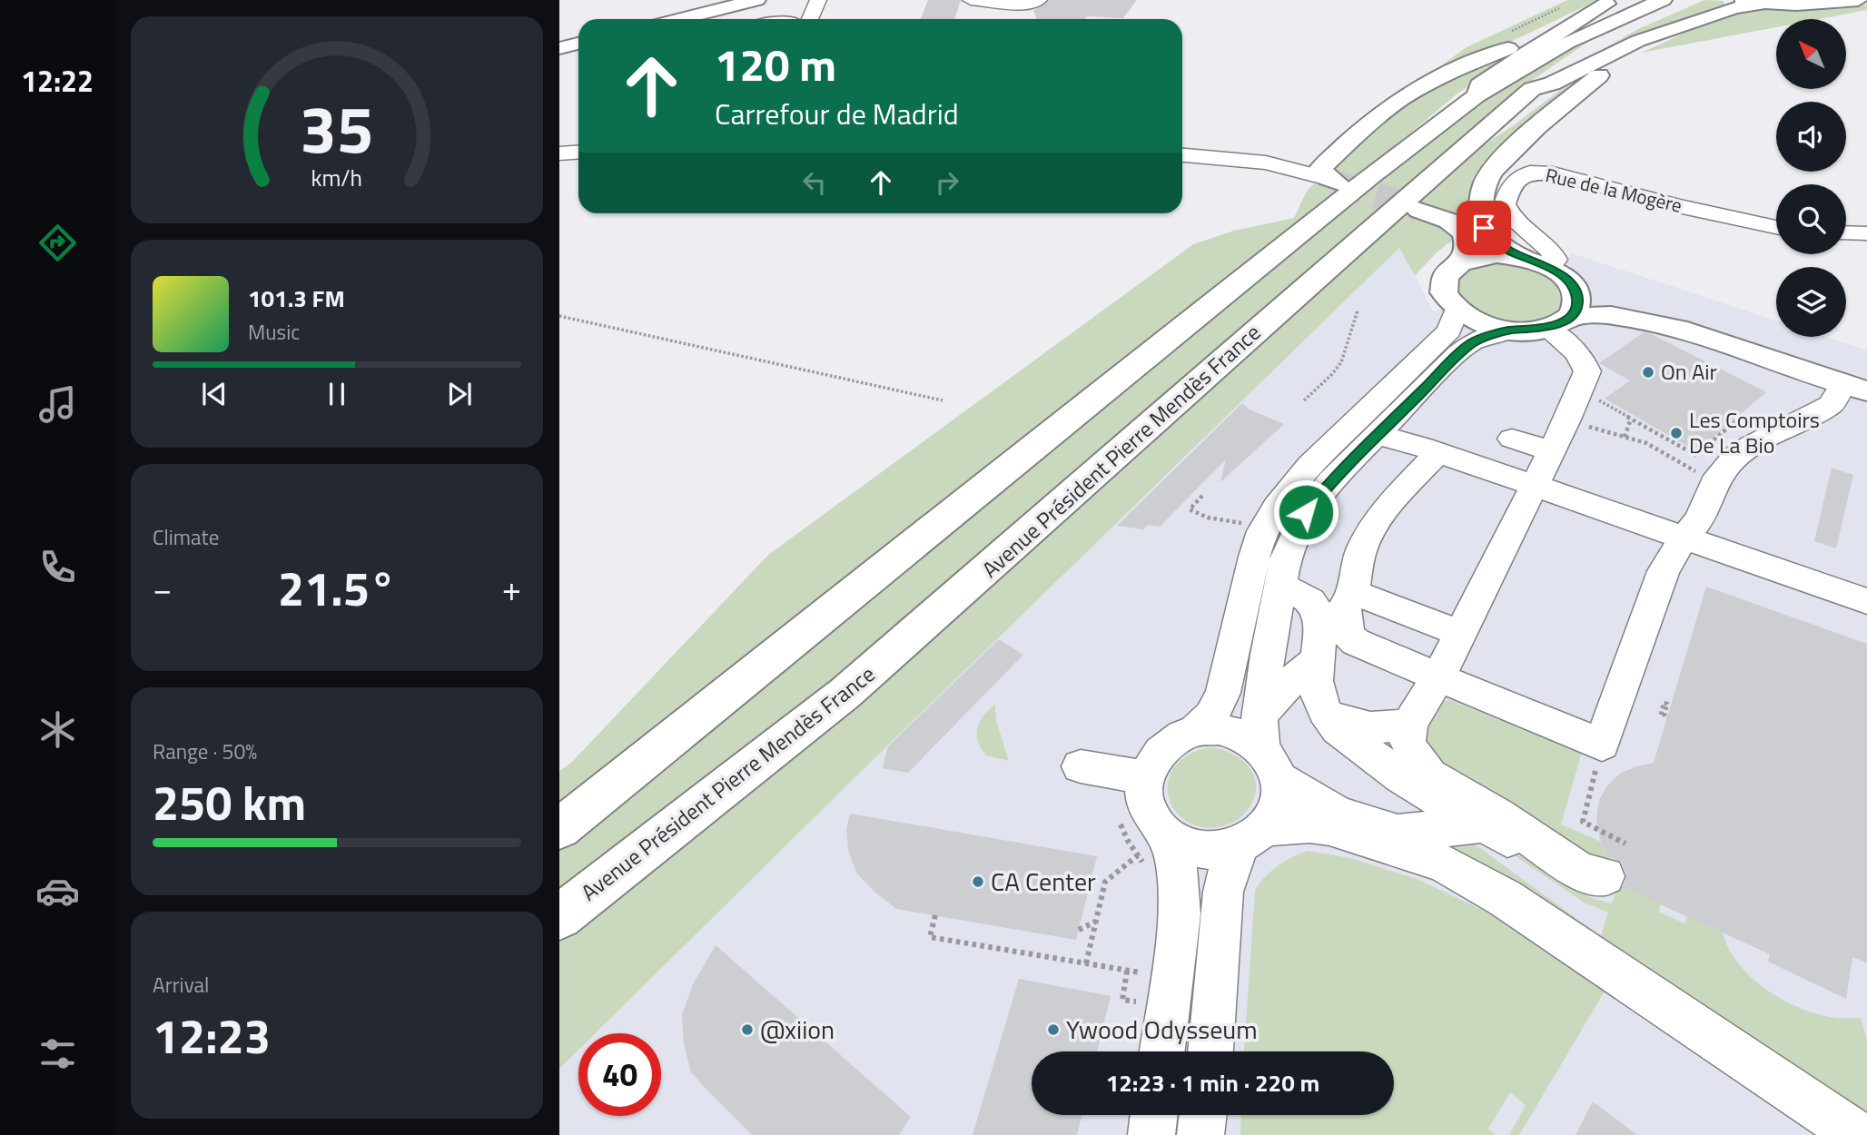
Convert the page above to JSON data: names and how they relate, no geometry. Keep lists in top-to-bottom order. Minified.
{"streets":{"main road":["Avenue Président Pierre Mendès France"],"street":["Rue de la Mogère"]},"places":["On Air","Les Comptoirs De La Bio","CA Center","@xiion","Ywood Odysseum"],"north":"top left","page":{"tabs":"12:22","turn":["120 m","Carrefour de Madrid"],"song":["101.3 FM","Music"],"tile":["Climate",["Range · 50%","250 km"],["Arrival","12:23"]],"heat":["−","21.5°","+"],"limit":"40","trip":"12:23 · 1 min · 220 m","gauge":["35","km/h"]}}
